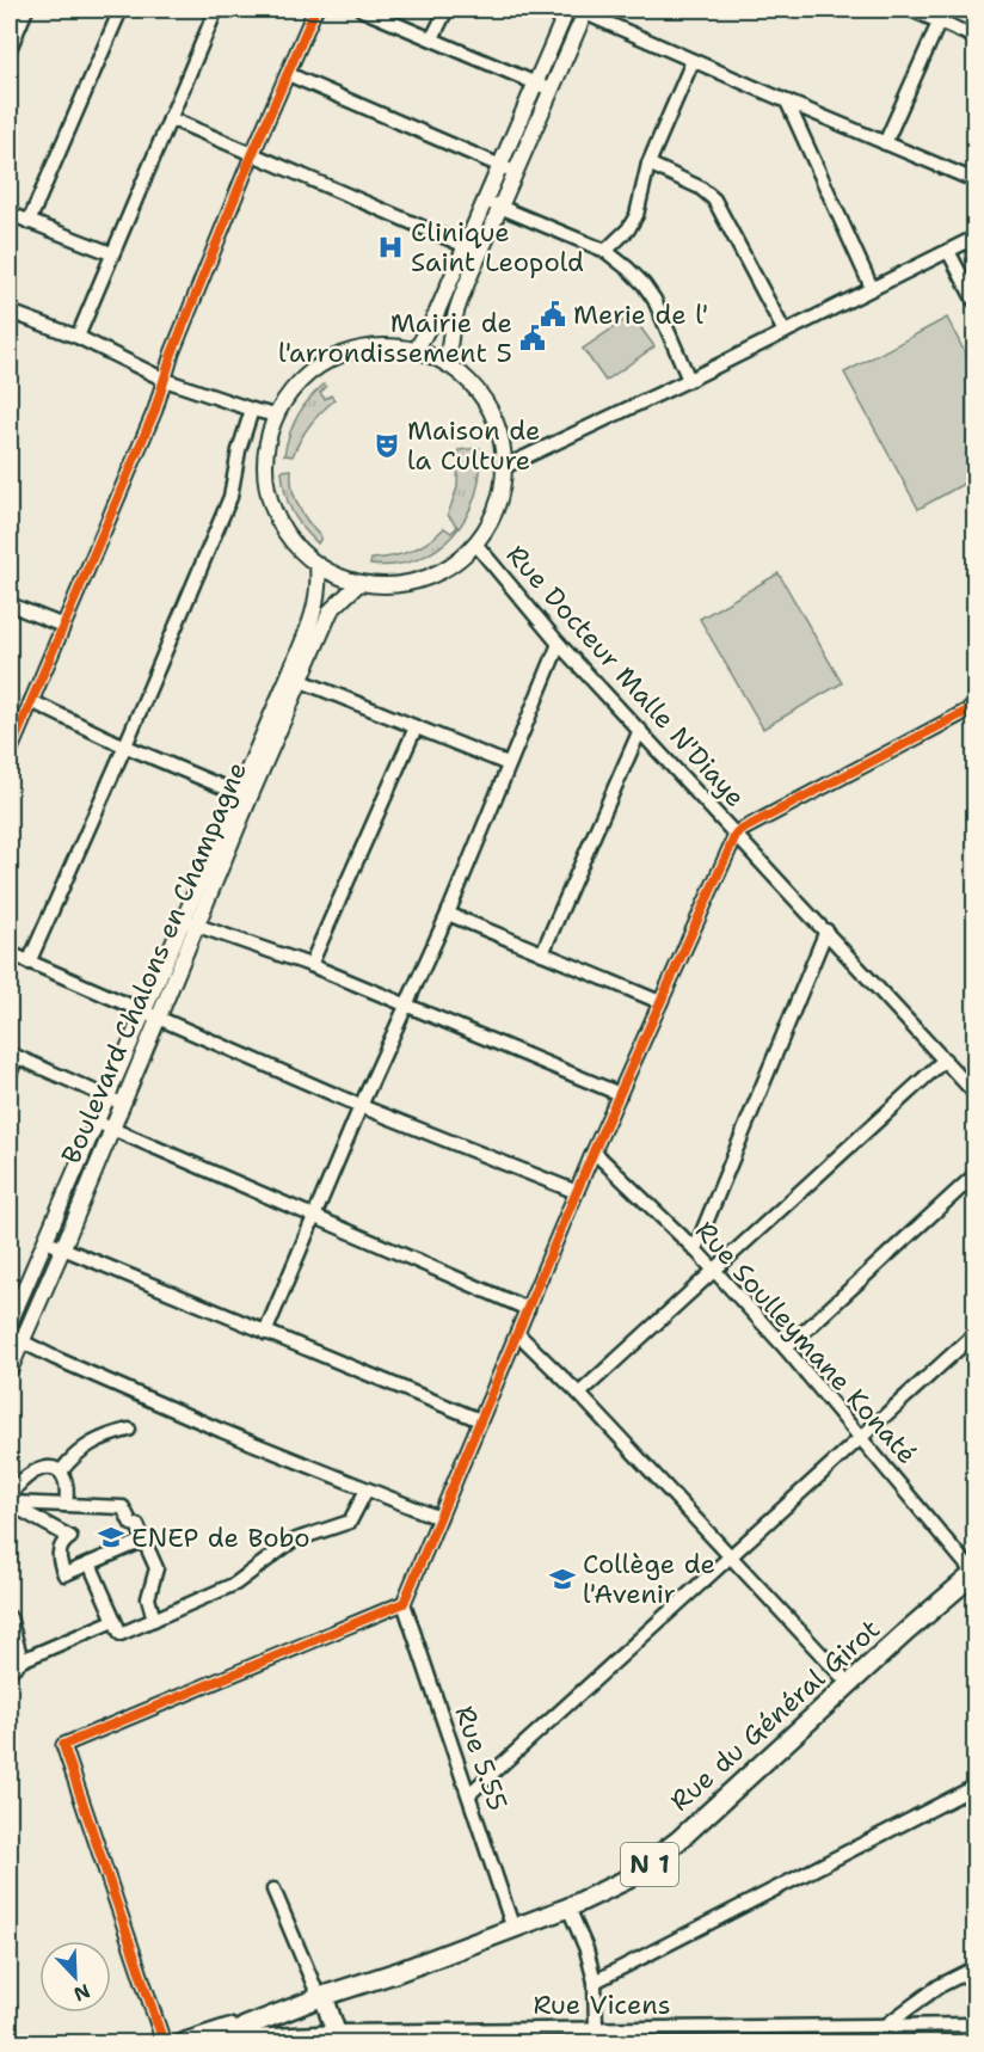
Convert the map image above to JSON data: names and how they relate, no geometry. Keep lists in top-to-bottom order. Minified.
{"streets":{"highway":["Rue du Général Girot","N 1"],"main road":["Boulevard Chalons en Champagne"],"street":["Rue Docteur Malle N'Diaye","Rue Soulleymane Konaté","Rue 5.55","Rue Vicens"]},"crossings":[["Rue Docteur Malle N'Diaye","Boulevard Chalons en Champagne"],["Rue Soulleymane Konaté","Rue du Général Girot"],["Rue du Général Girot","Rue 5.55"],["Rue du Général Girot","N 1"],["N 1","Rue Vicens"]],"places":{"hospital":["Clinique Saint Leopold"],"public building":["Merie de l'","Mairie de l'arrondissement 5"],"theatre":["Maison de la Culture"],"school or university":["ENEP de Bobo","Collège de l'Avenir"]},"north":"bottom right"}
